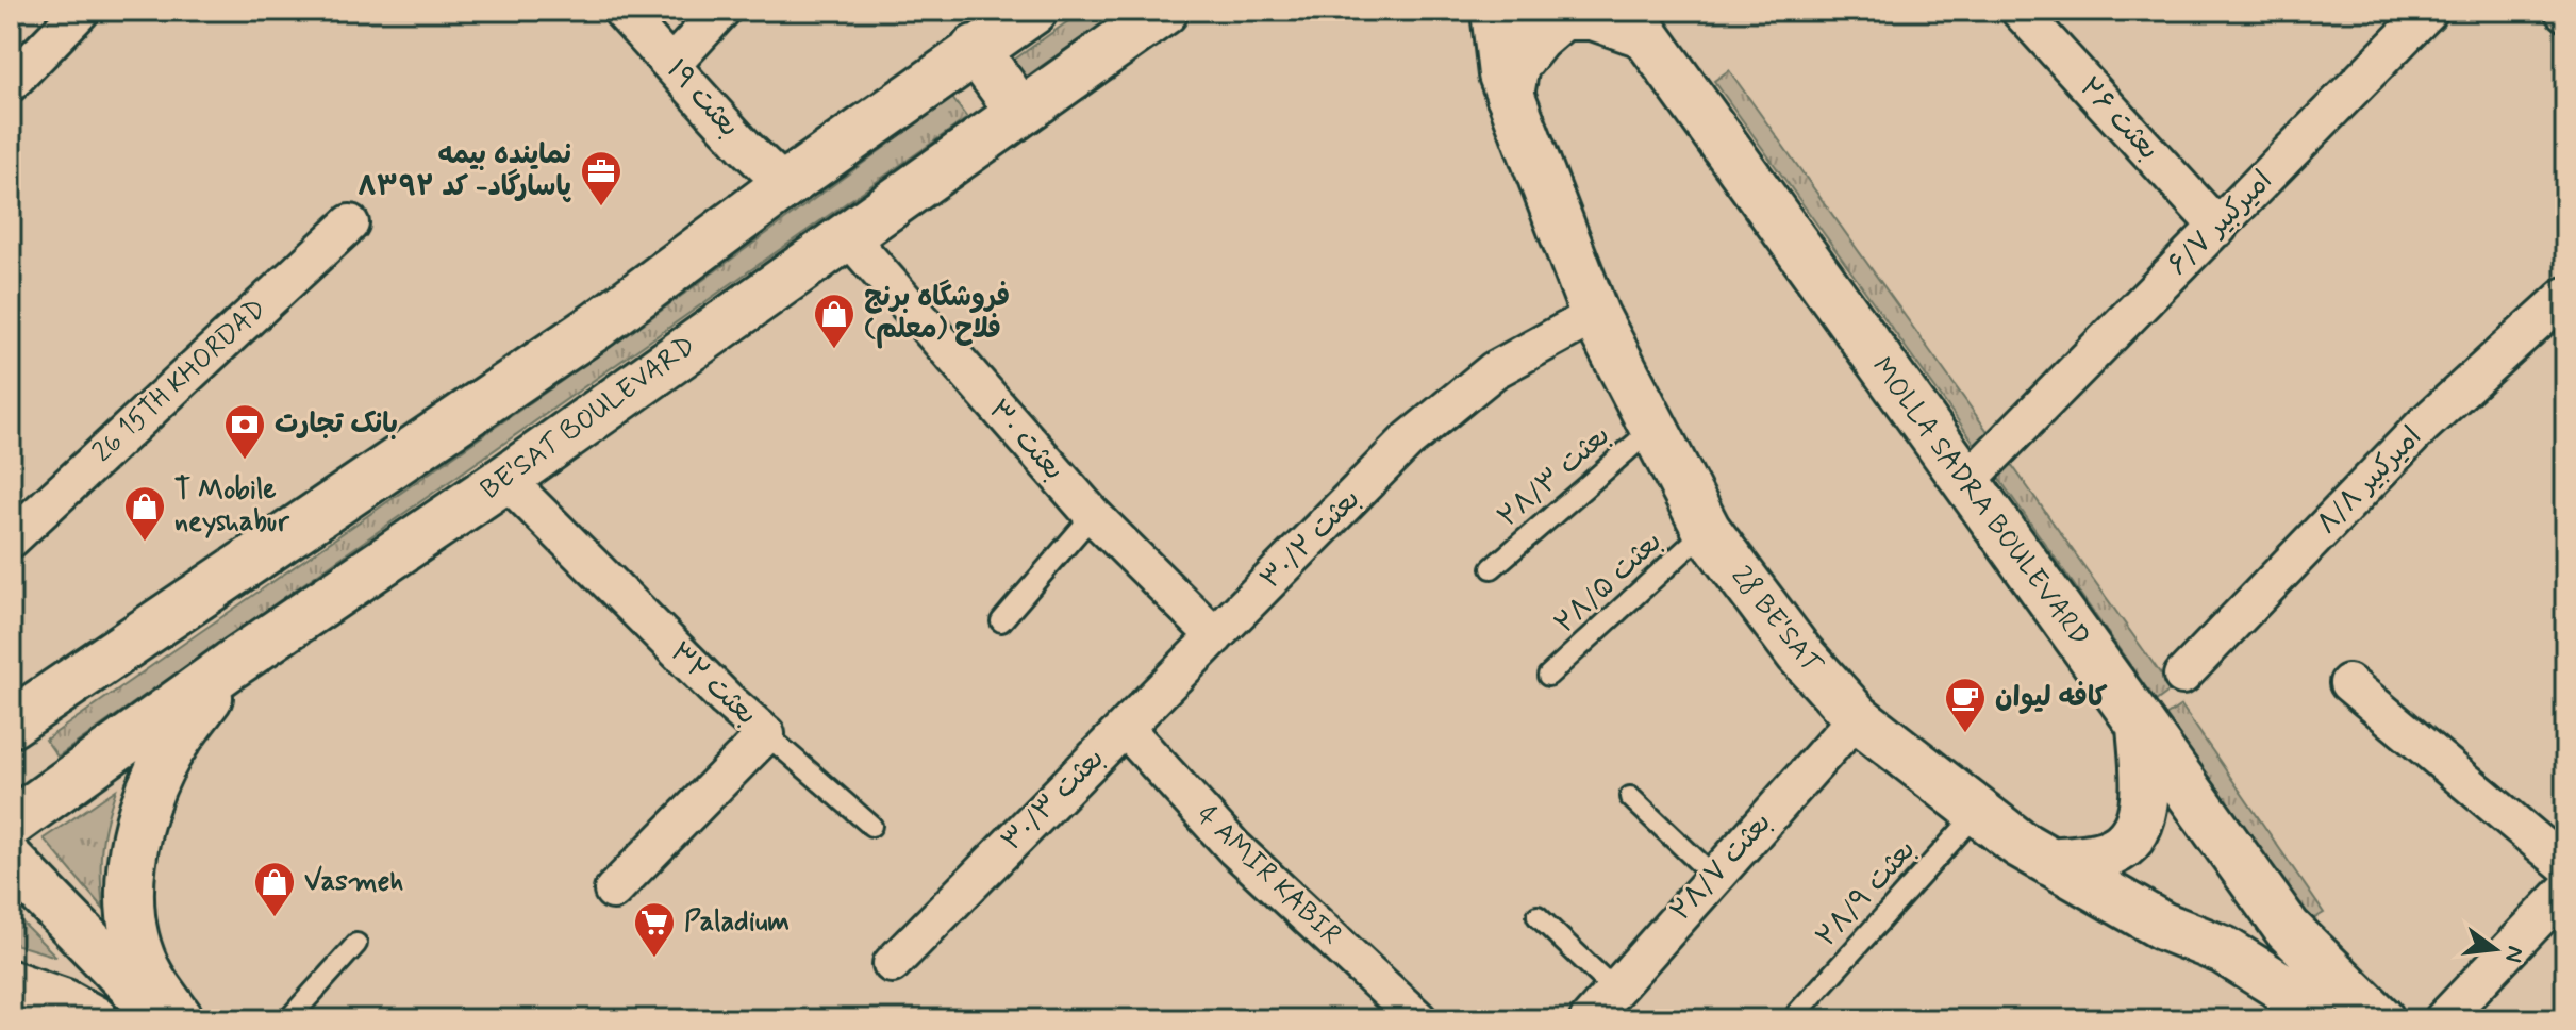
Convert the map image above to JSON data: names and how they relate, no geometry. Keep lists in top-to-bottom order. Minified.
{"streets":{"main road":["BE'SAT BOULEVARD","MOLLA SADRA BOULEVARD","28 BE'SAT"],"street":["بعثت ۱۹","بعثت ۲۶","امیرکبیر ۶/۷","26 15TH KHORDAD","بعثت ۳۰","امیرکبیر ۸/۸","بعثت ۳۰/۲","بعثت ۳۲","بعثت ۳۰/۳","بعثت ۲۸/۷","4 AMIR KABIR"],"lane":["بعثت ۲۸/۳","بعثت ۲۸/۵","بعثت ۲۸/۹"]},"crossings":[["بعثت ۲۶","امیرکبیر ۶/۷"],["امیرکبیر ۶/۷","MOLLA SADRA BOULEVARD"],["BE'SAT BOULEVARD","بعثت ۳۰"],["BE'SAT BOULEVARD","بعثت ۳۲"],["بعثت ۳۰","بعثت ۳۰/۲"],["بعثت ۳۰","بعثت ۳۰/۳"],["بعثت ۲۸/۳","28 BE'SAT"],["بعثت ۳۰/۲","28 BE'SAT"],["بعثت ۳۰/۲","بعثت ۳۰/۳"],["بعثت ۲۸/۵","28 BE'SAT"],["28 BE'SAT","بعثت ۲۸/۷"],["28 BE'SAT","بعثت ۲۸/۹"],["بعثت ۳۰/۳","4 AMIR KABIR"]],"places":{"office":["نماینده بیمه پاسارگاد- کد ۸۳۹۲"],"shop":["فروشگاه برنج فلاح (معلم)","T Mobile neyshabur","Vasmeh"],"bank":["بانک تجارت"],"cafe":["کافه لیوان"],"supermarket":["Paladium"]},"north":"right"}
